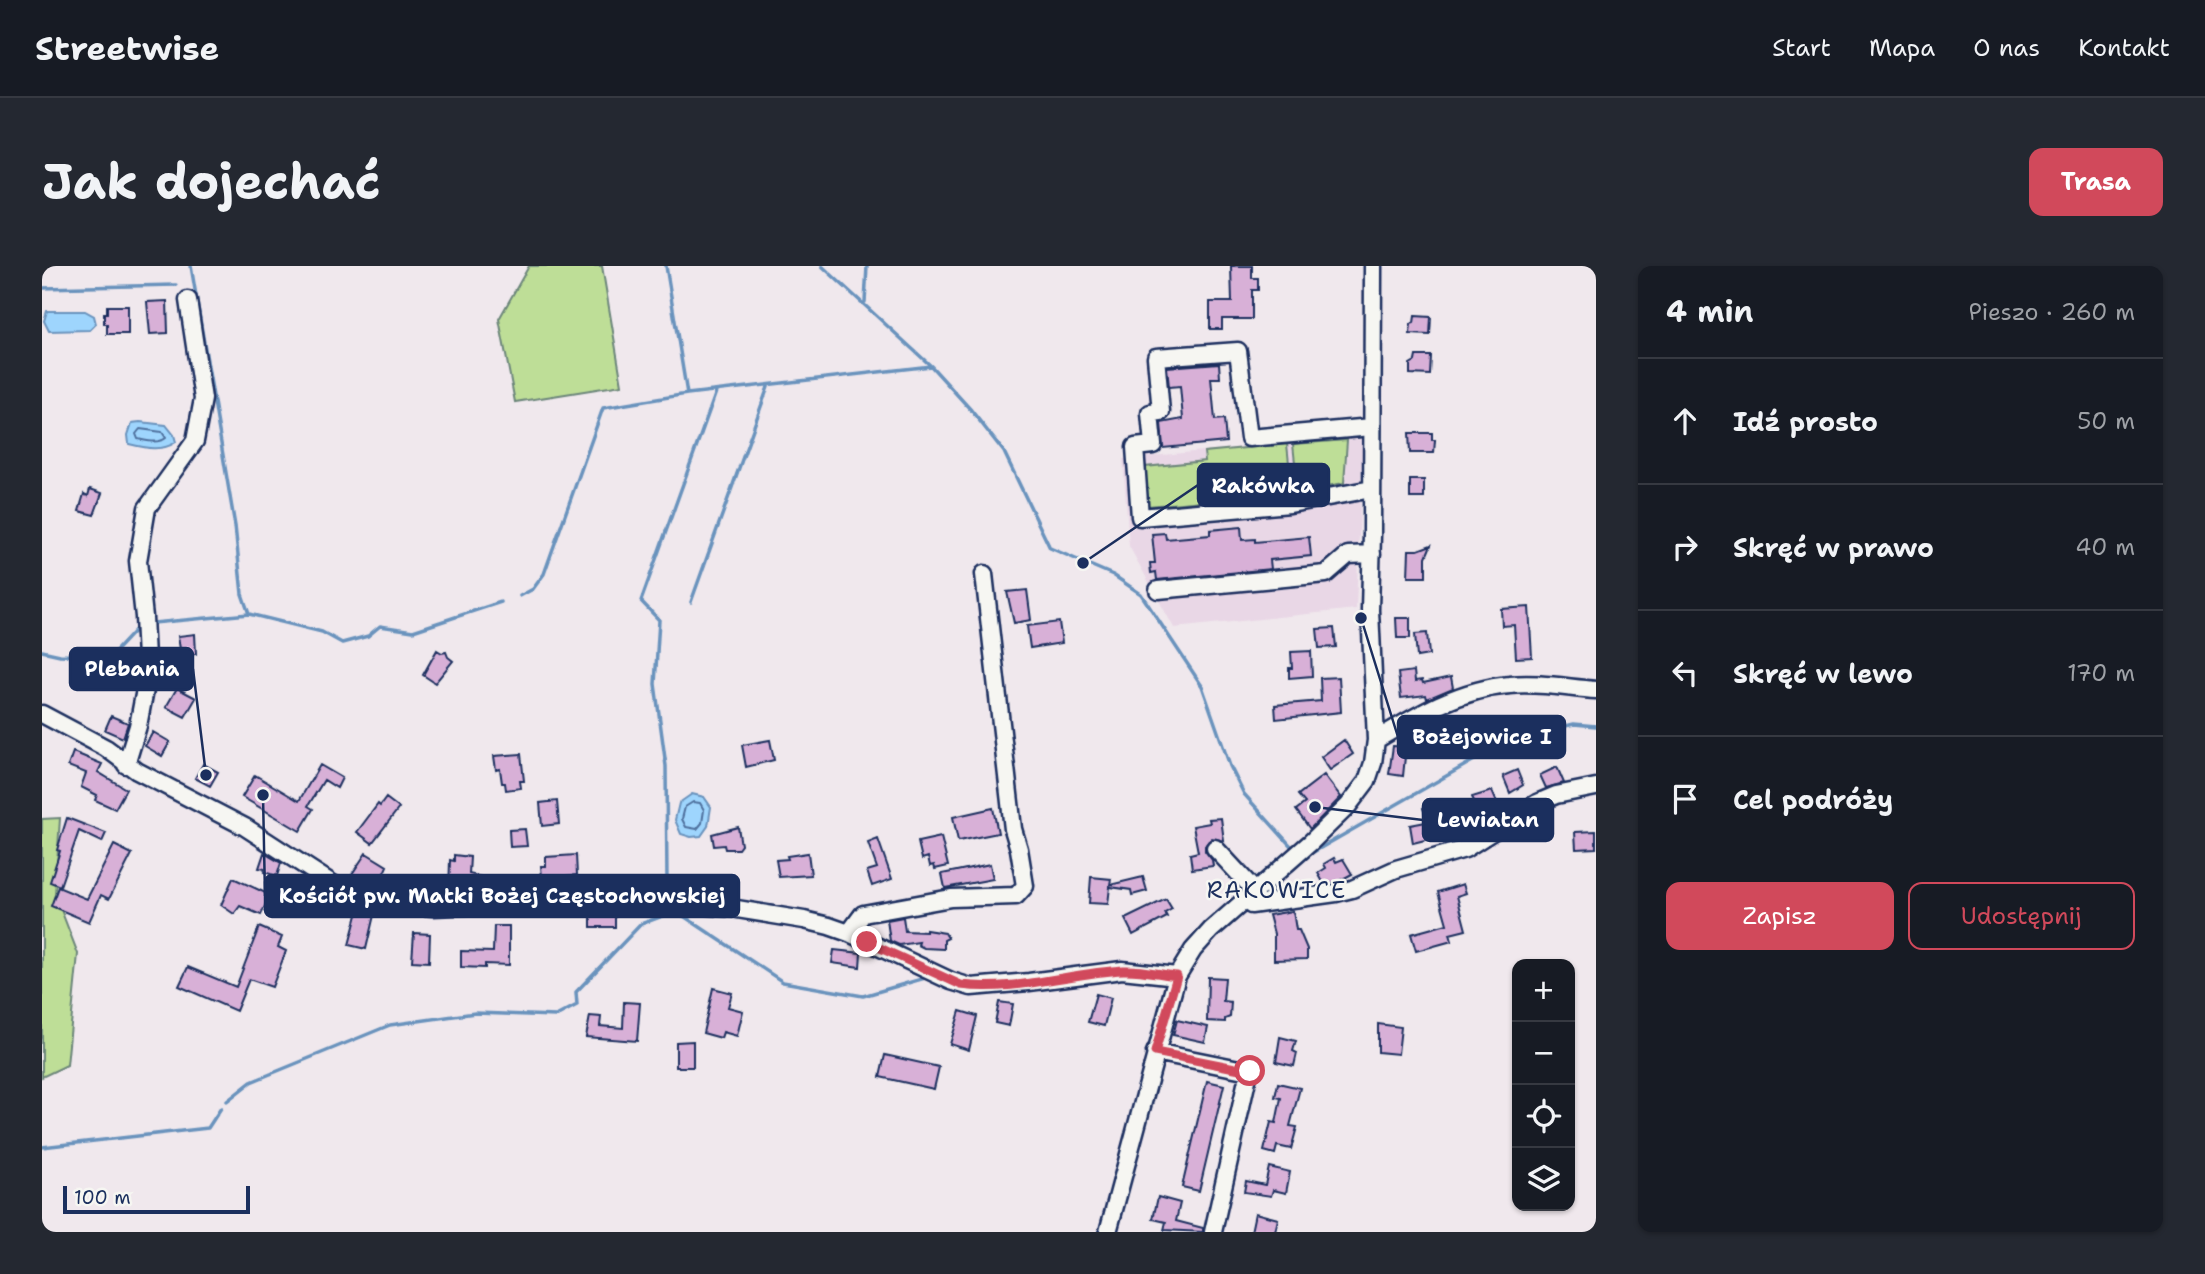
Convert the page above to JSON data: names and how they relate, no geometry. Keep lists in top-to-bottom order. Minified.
{"districts":["RAKOWICE"],"places":["Rakówka","Bożejowice I","Plebania","Kościół pw. Matki Bożej Częstochowskiej","Lewiatan"],"scale_bar":"100 m","page":{"header":"Streetwise","nav":["Start","Mapa","O nas","Kontakt"],"buttons":["Trasa",["Zapisz","Udostępnij"]],"title":"Jak dojechać","heading":["4 min","Pieszo · 260 m"],"list":[["Idź prosto","50 m"],["Skręć w prawo","40 m"],["Skręć w lewo","170 m"],"Cel podróży"],"map_buttons":["+","−"],"scale":"100 m"}}
